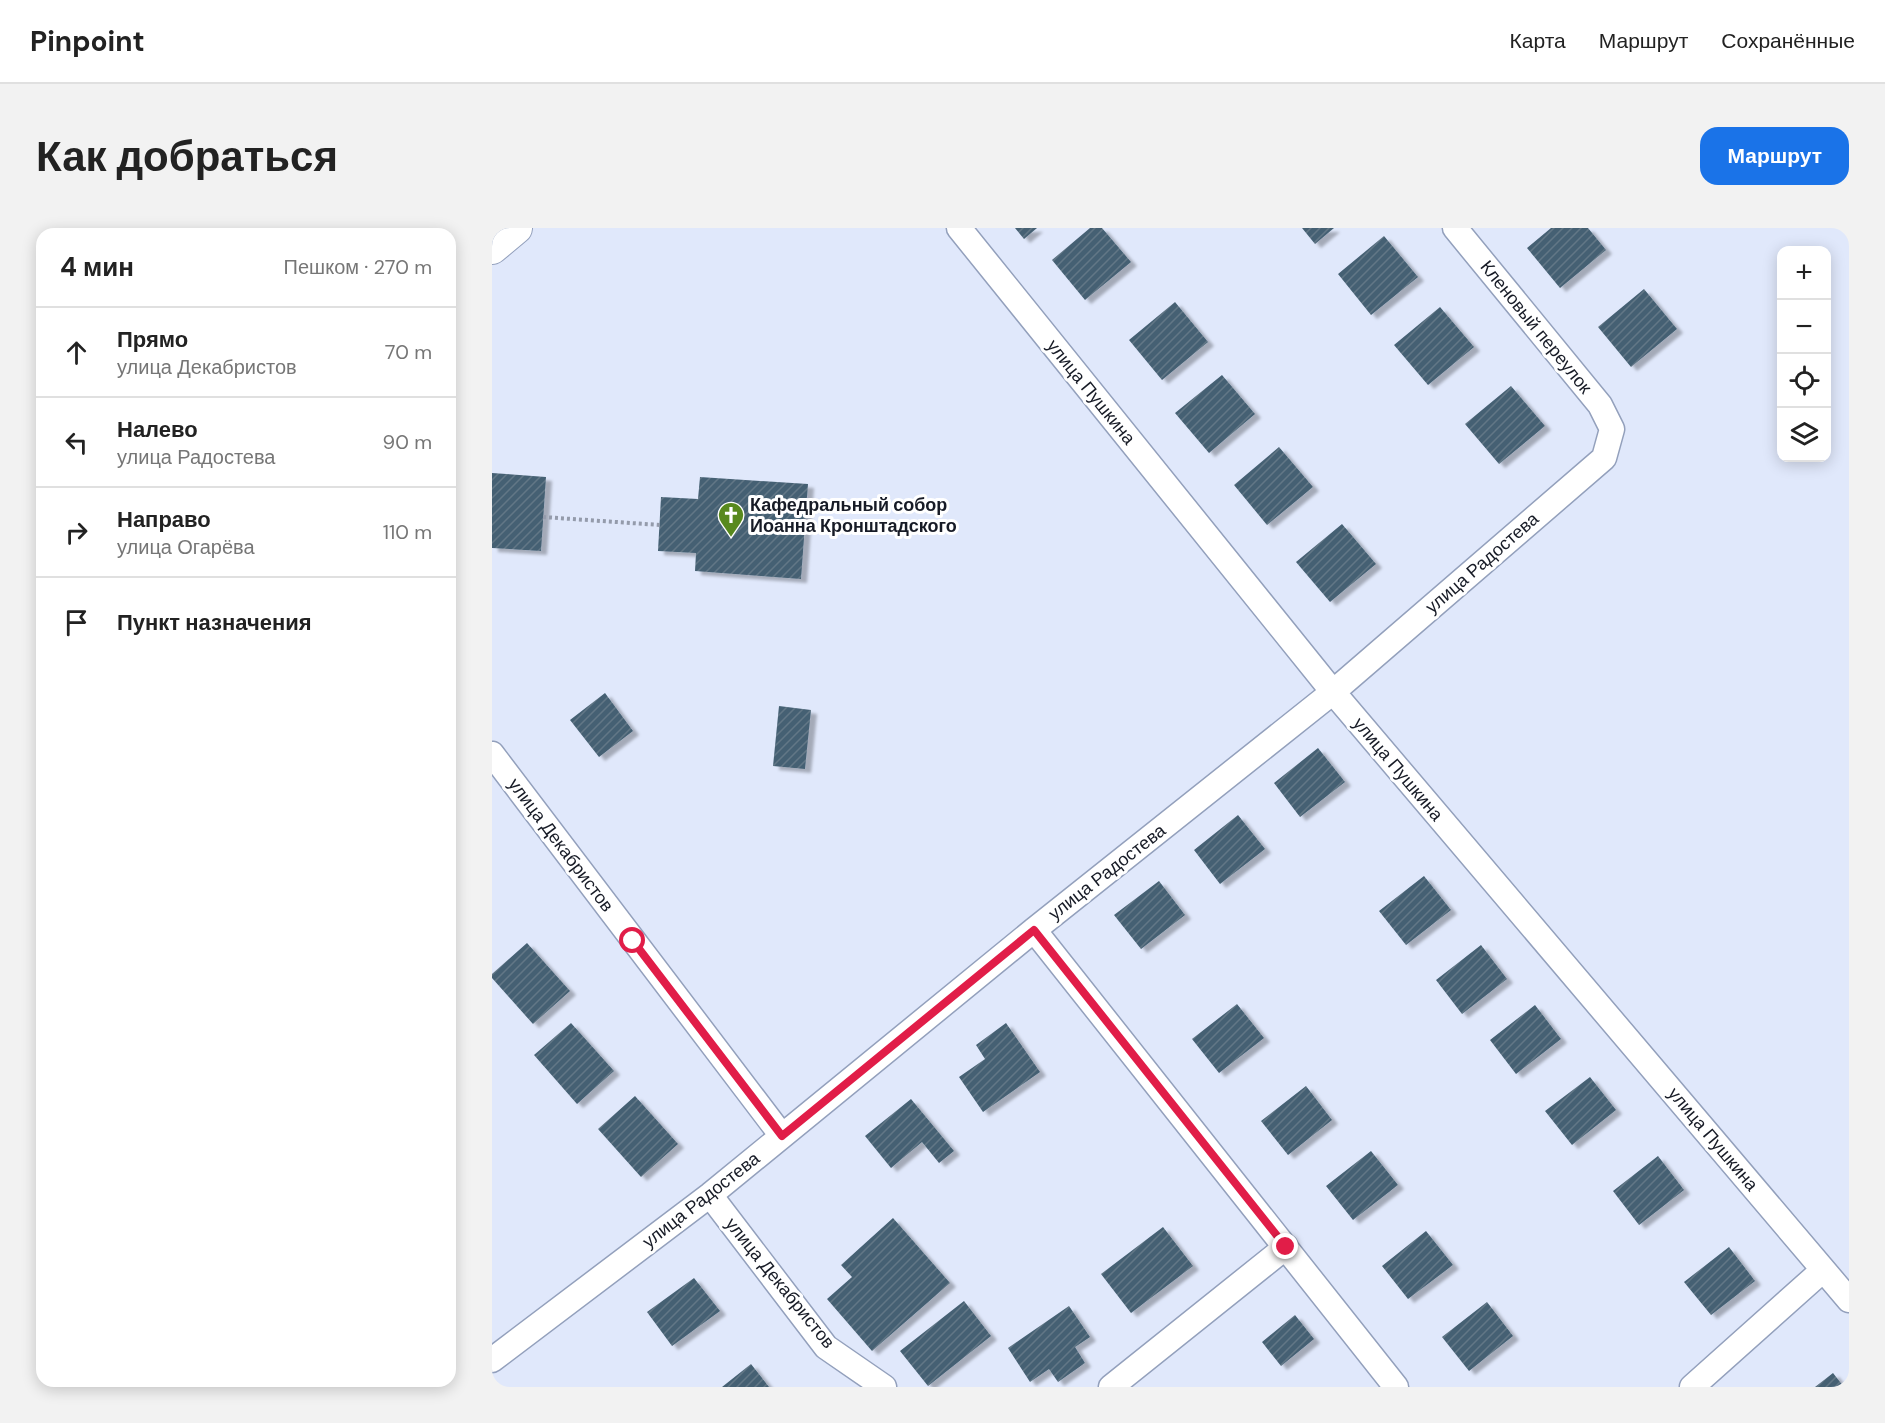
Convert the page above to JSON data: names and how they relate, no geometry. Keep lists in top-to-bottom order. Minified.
{"streets":{"street":["Кленовый переулок","улица Пушкина","улица Радостева","улица Декабристов"]},"crossings":[["Кленовый переулок","улица Радостева"],["улица Пушкина","улица Радостева"],["улица Радостева","улица Декабристов"]],"places":{"church":["Кафедральный собор Иоанна Кронштадского"]},"page":{"header":"Pinpoint","nav":["Карта","Маршрут","Сохранённые"],"buttons":"Маршрут","title":"Как добраться","heading":["4 мин","Пешком · 270 m"],"map_buttons":["+","−"],"list":[["Прямо","улица Декабристов","70 m"],["Налево","улица Радостева","90 m"],["Направо","улица Огарёва","110 m"],"Пункт назначения"]}}
